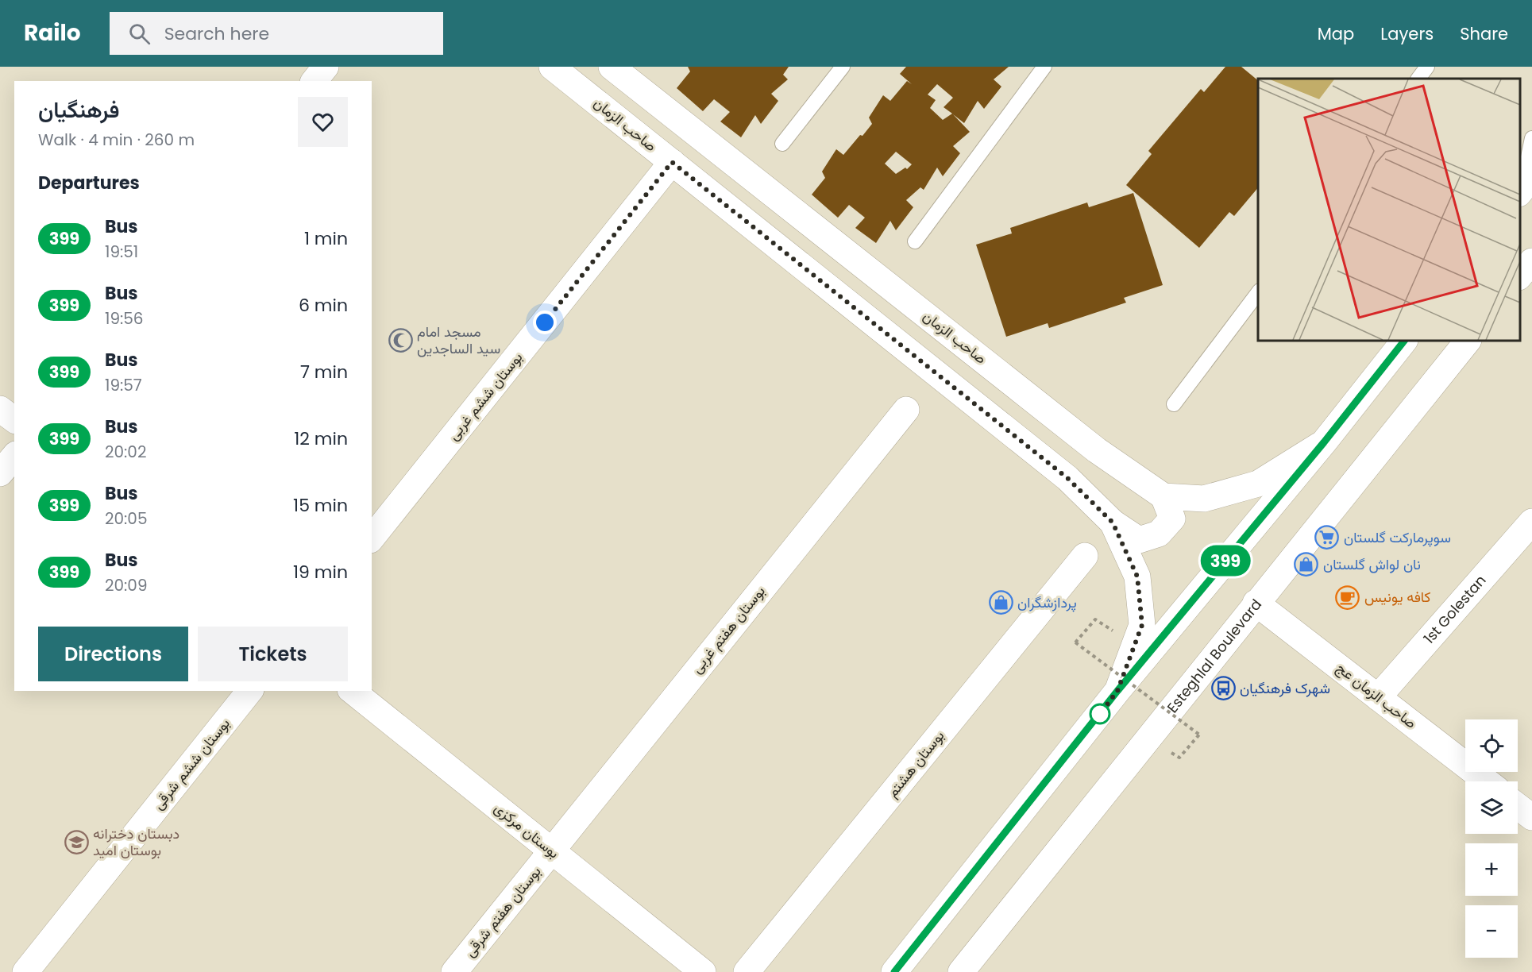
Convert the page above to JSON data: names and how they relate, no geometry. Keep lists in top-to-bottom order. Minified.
{"streets":{"main road":["صاحب الزمان","بوستان ششم غربی","1st Golestan","بوستان هفتم غربی","Esteghlal Boulevard","صاحب الزمان عج","بوستان ششم شرقی","بوستان هشتم","بوستان مرکزی","بوستان هفتم شرقی"]},"crossings":[["صاحب الزمان","بوستان ششم غربی"],["1st Golestan","صاحب الزمان عج"],["بوستان هفتم غربی","بوستان مرکزی"],["بوستان هفتم غربی","بوستان هفتم شرقی"],["Esteghlal Boulevard","صاحب الزمان عج"],["بوستان مرکزی","بوستان هفتم شرقی"]],"places":{"mosque":["مسجد امام سید الساجدین"],"supermarket":["سوپرمارکت گلستان"],"shop":["نان لواش گلستان","پردازشگران"],"cafe":["کافه یونیس"],"bus stop":["شهرک فرهنگیان"],"school or university":["دبستان دخترانه بوستان امید"]},"lines":["bus line 399"],"page":{"header":"Railo","search":"Search here","nav":["Map","Layers","Share"],"on_map":"399","heading":[["فرهنگیان","Walk · 4 min · 260 m"],"Departures"],"list":[{"mark":"399","name":"Bus","note":"19:51","value":"1 min"},{"mark":"399","name":"Bus","note":"19:56","value":"6 min"},{"mark":"399","name":"Bus","note":"19:57","value":"7 min"},{"mark":"399","name":"Bus","note":"20:02","value":"12 min"},{"mark":"399","name":"Bus","note":"20:05","value":"15 min"},{"mark":"399","name":"Bus","note":"20:09","value":"19 min"}],"buttons":["Directions","Tickets"],"map_buttons":["+","−"]}}
